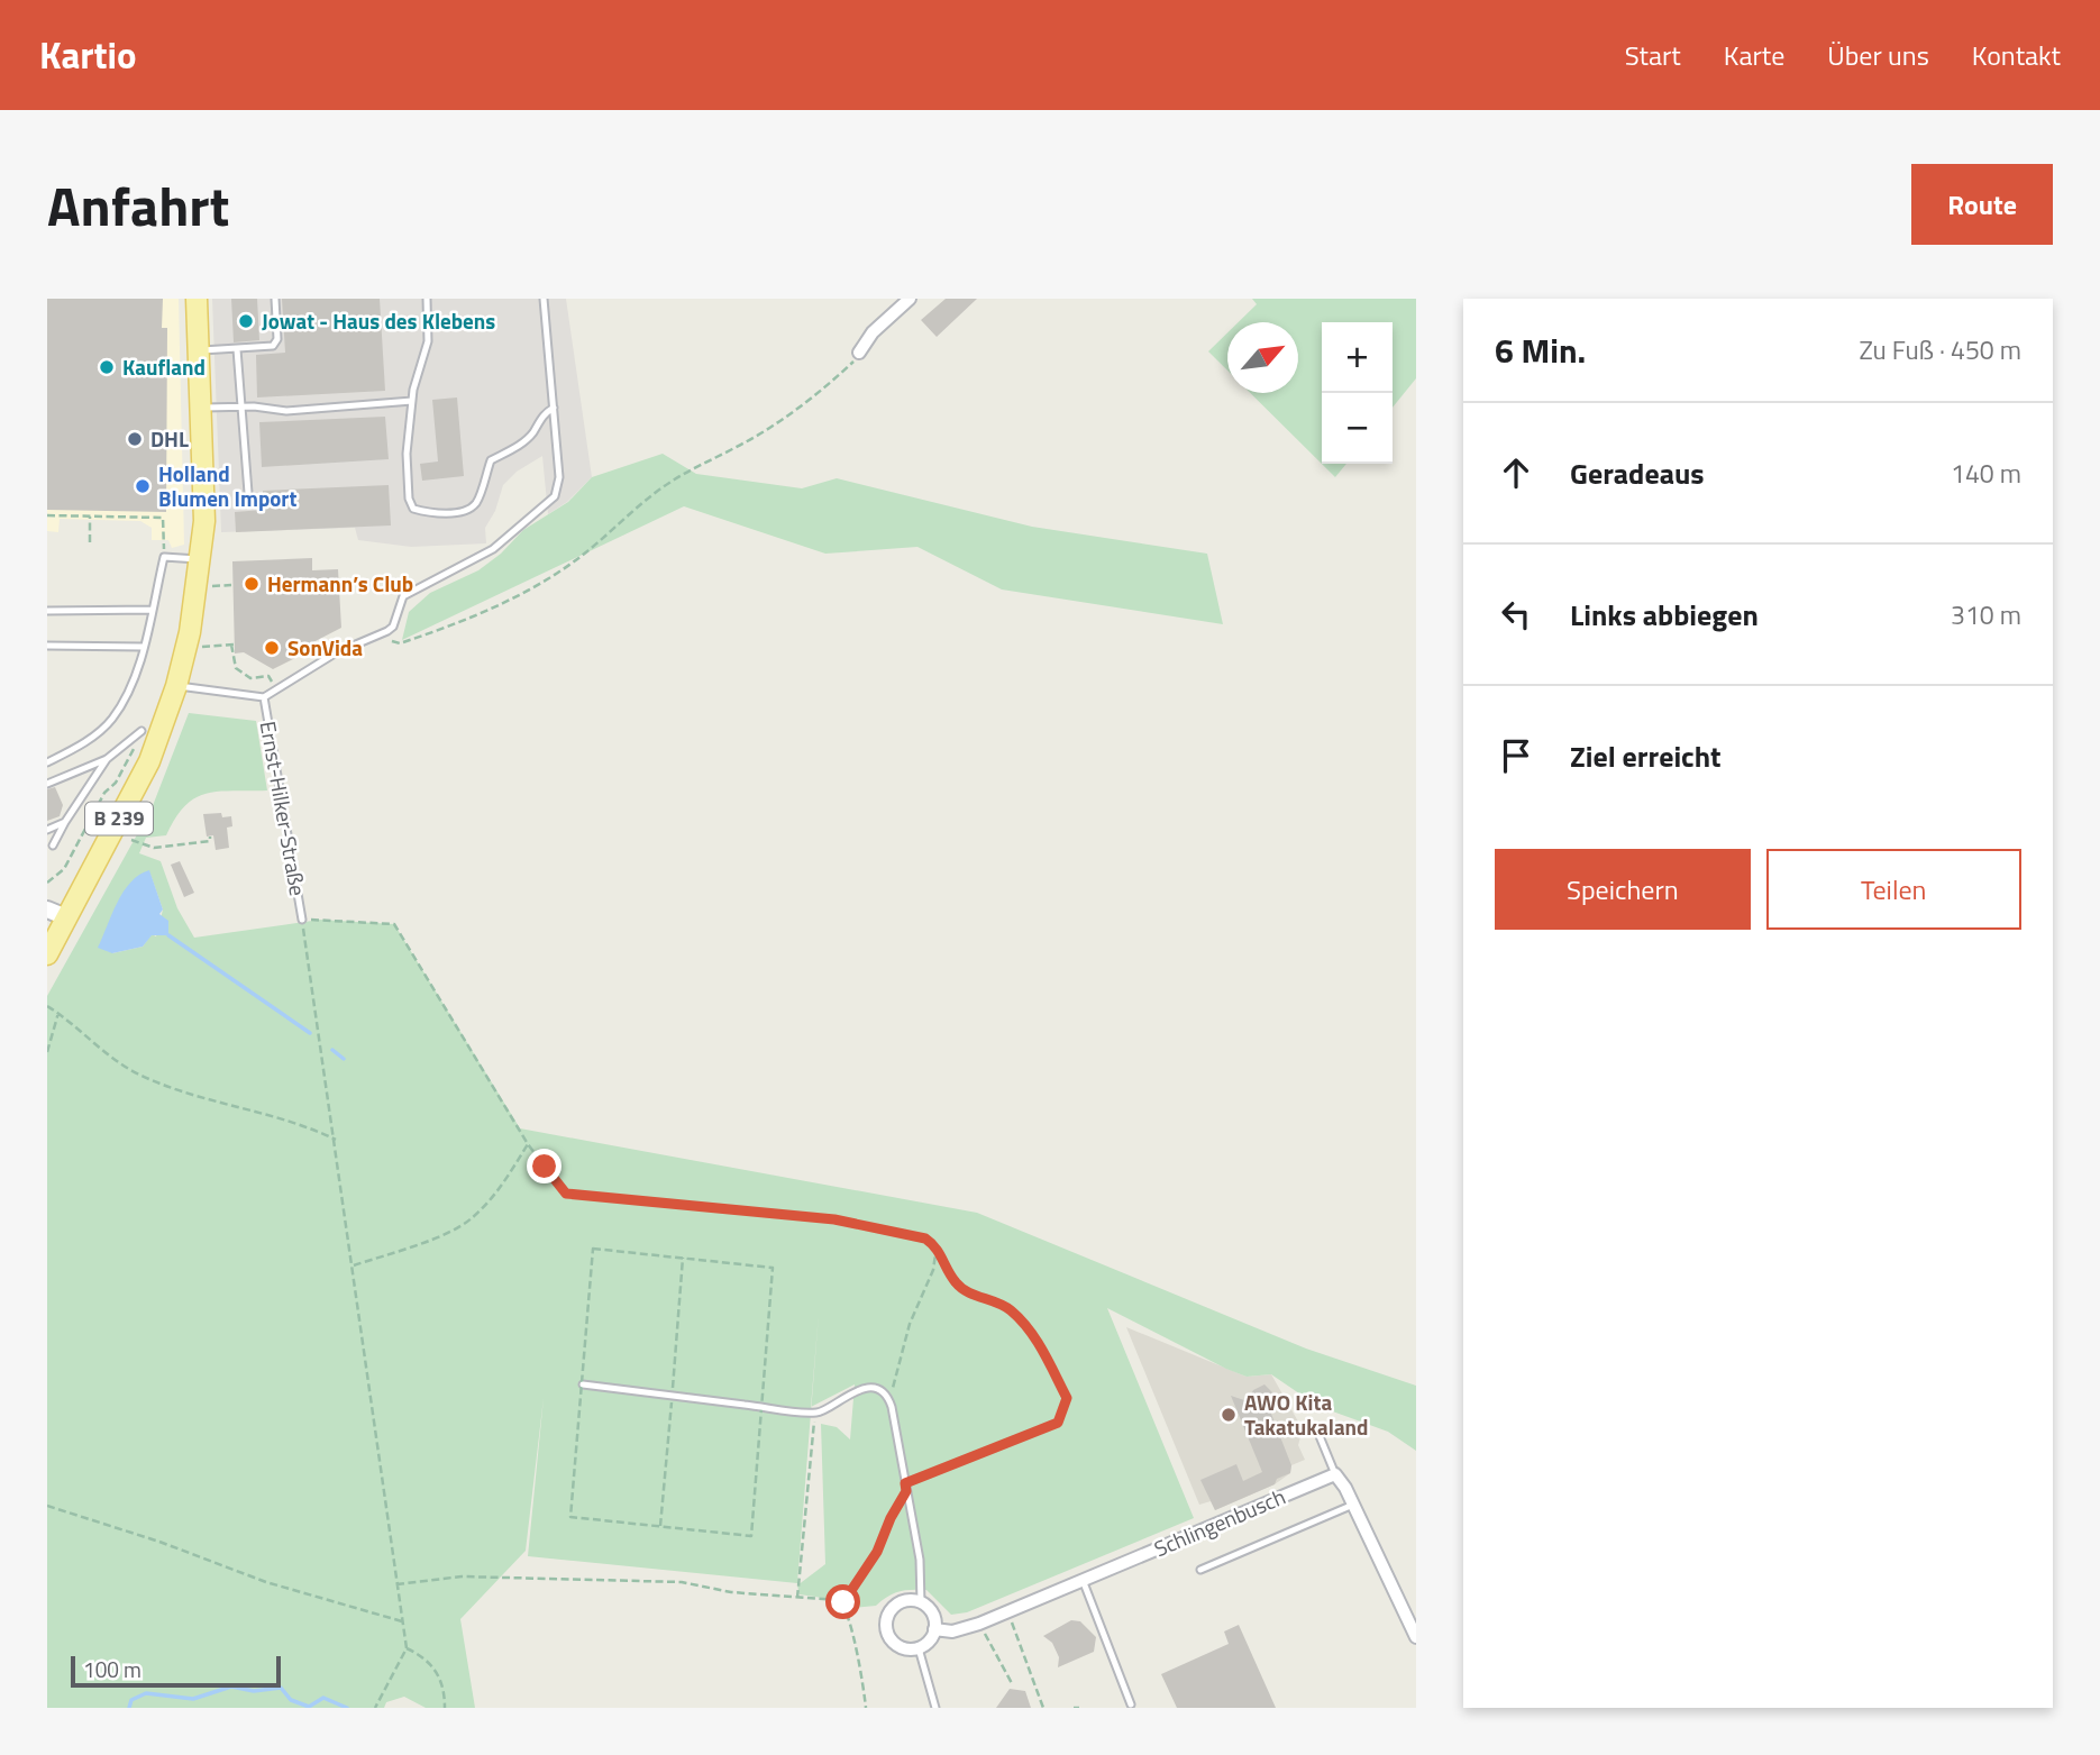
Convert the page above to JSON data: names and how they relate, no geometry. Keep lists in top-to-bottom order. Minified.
{"streets":{"main road":["B 239"],"street":["Schlingenbusch"],"lane":["Ernst-Hilker-Straße"]},"places":["Jowat - Haus des Klebens","Kaufland","DHL","Holland Blumen Import","Hermann’s Club","SonVida","AWO Kita Takatukaland"],"scale_bar":"100 m","north":"top right","page":{"header":"Kartio","nav":["Start","Karte","Über uns","Kontakt"],"title":"Anfahrt","buttons":["Route",["Speichern","Teilen"]],"heading":["6 Min.","Zu Fuß · 450 m"],"map_buttons":["+","−"],"list":[["Geradeaus","140 m"],["Links abbiegen","310 m"],"Ziel erreicht"],"scale":"100 m"}}
